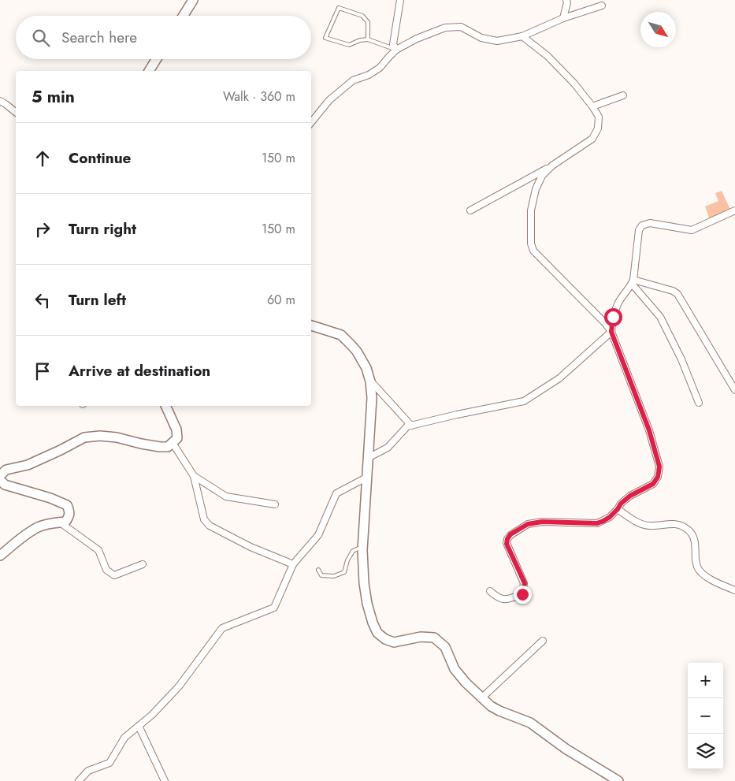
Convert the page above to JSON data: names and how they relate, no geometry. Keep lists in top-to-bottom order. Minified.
{"north":"bottom right","page":{"search":"Search here","heading":["5 min","Walk · 360 m"],"list":[["Continue","150 m"],["Turn right","150 m"],["Turn left","60 m"],"Arrive at destination"],"map_buttons":["+","−"]}}
